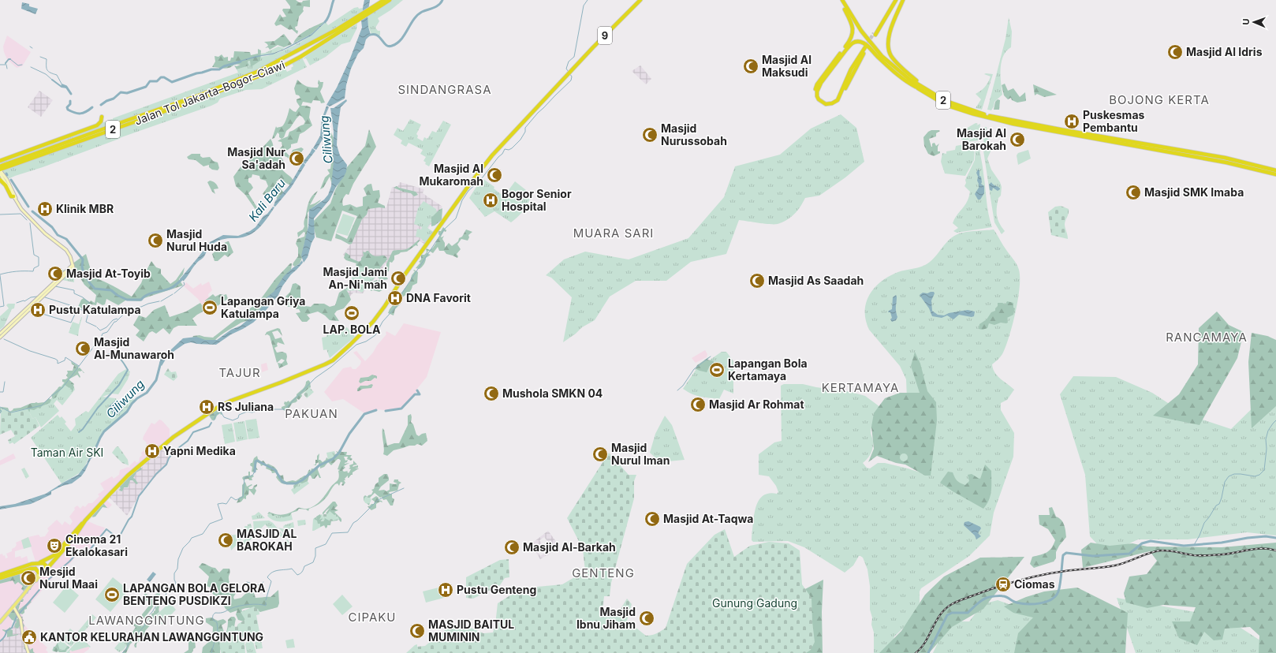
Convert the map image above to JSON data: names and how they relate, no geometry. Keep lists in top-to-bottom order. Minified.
{"streets":{"highway":["9","Jalan Tol Jakarta–Bogor–Ciawi","2"]},"districts":["SINDANGRASA","BOJONG KERTA","MUARA SARI","RANCAMAYA","TAJUR","KERTAMAYA","PAKUAN","GENTENG","CIPAKU","LAWANGGINTUNG"],"water":["Ciliwung","Kali Baru"],"parks":["Taman Air SKI","Gunung Gadung"],"places":{"mosque":["Masjid Al Idris","Masjid Al Maksudi","Masjid Nurussobah","Masjid Al Barokah","Masjid Nur Sa'adah","Masjid Al Mukaromah","Masjid SMK Imaba","Masjid Nurul Huda","Masjid At-Toyib","Masjid Jami An-Ni'mah","Masjid As Saadah","Masjid Al-Munawaroh","Mushola SMKN 04","Masjid Ar Rohmat","Masjid Nurul Iman","Masjid At-Taqwa","MASJID AL BAROKAH","Masjid Al-Barkah","Mesjid Nurul Maai","Masjid Ibnu Jiham","MASJID BAITUL MUMININ"],"hospital":["Puskesmas Pembantu","Bogor Senior Hospital","Klinik MBR","DNA Favorit","Pustu Katulampa","RS Juliana","Yapni Medika","Pustu Genteng"],"sports":["Lapangan Griya Katulampa","LAP. BOLA","Lapangan Bola Kertamaya","LAPANGAN BOLA GELORA BENTENG PUSDIKZI"],"theatre":["Cinema 21 Ekalokasari"],"station":["Ciomas"],"public building":["KANTOR KELURAHAN LAWANGGINTUNG"]},"north":"left"}
